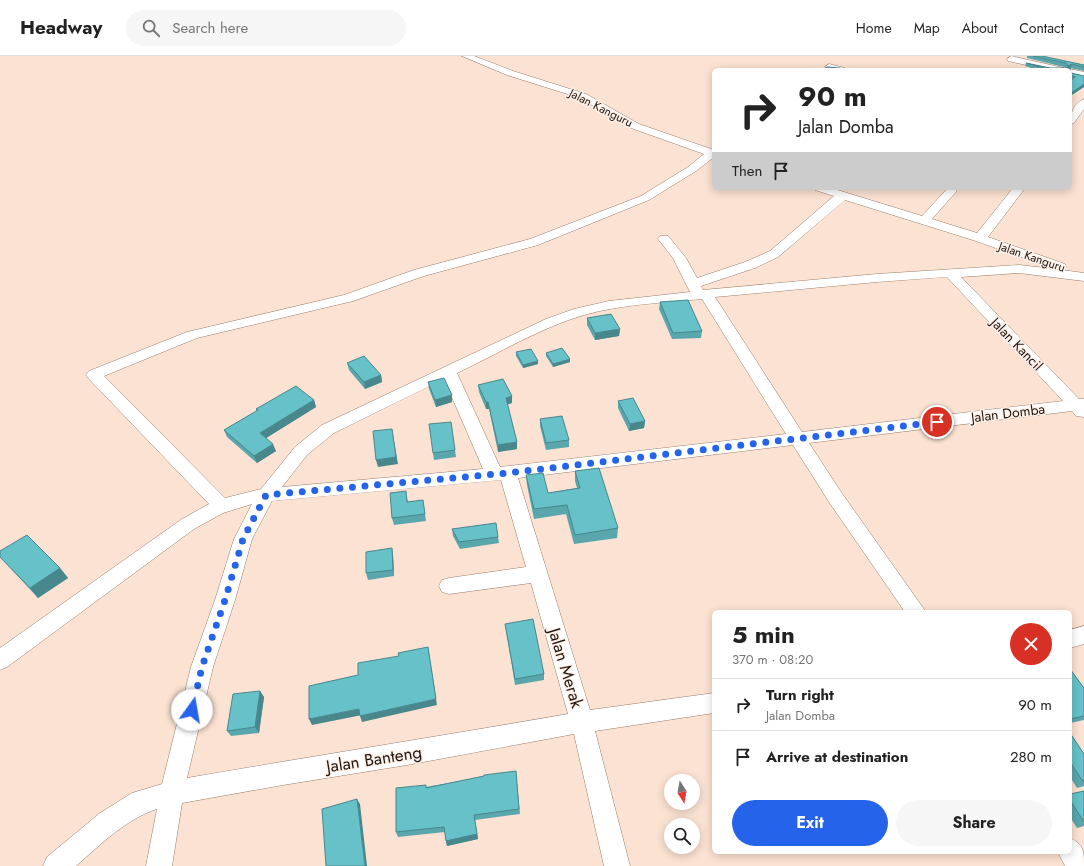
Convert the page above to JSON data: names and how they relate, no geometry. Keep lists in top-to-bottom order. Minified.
{"streets":{"street":["Jalan Kanguru","Jalan Kancil","Jalan Domba","Jalan Merak","Jalan Banteng"]},"crossings":[["Jalan Kancil","Jalan Domba"],["Jalan Domba","Jalan Merak"],["Jalan Merak","Jalan Banteng"]],"north":"bottom","page":{"header":"Headway","search":"Search here","nav":["Home","Map","About","Contact"],"turn":["90 m","Jalan Domba"],"then":"Then","heading":["5 min","370 m · 08:20"],"list":[{"name":"Turn right","note":"Jalan Domba","value":"90 m"},{"name":"Arrive at destination","value":"280 m"}],"buttons":["Exit","Share"]}}
